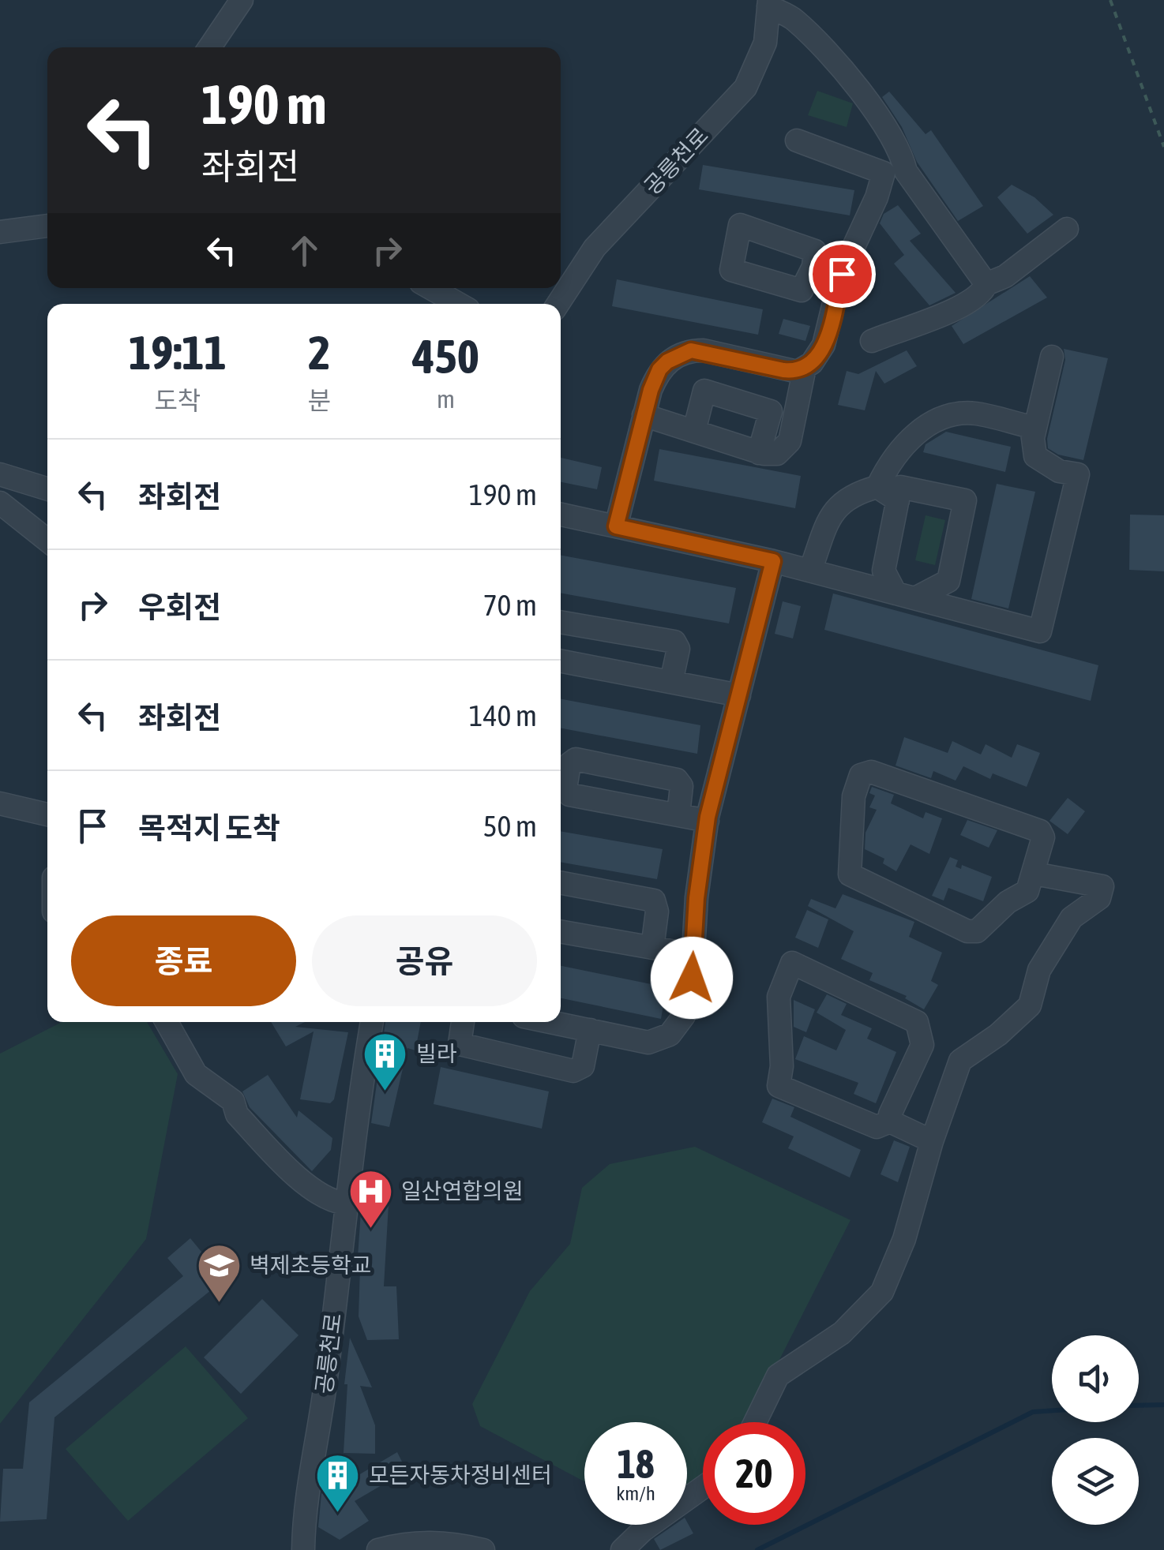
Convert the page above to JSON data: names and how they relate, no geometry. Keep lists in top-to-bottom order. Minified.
{"streets":{"street":["공릉천로"]},"places":{"building":["빌라","모든자동차정비센터"],"hospital":["일산연합의원"],"school or university":["벽제초등학교"]},"page":{"turn":["190 m","좌회전"],"eta":["19:11","도착","2","분","450","m"],"list":[{"name":"좌회전","value":"190 m"},{"name":"우회전","value":"70 m"},{"name":"좌회전","value":"140 m"},{"name":"목적지 도착","value":"50 m"}],"buttons":["종료","공유"],"speed":"18 km/h","limit":"20"}}
